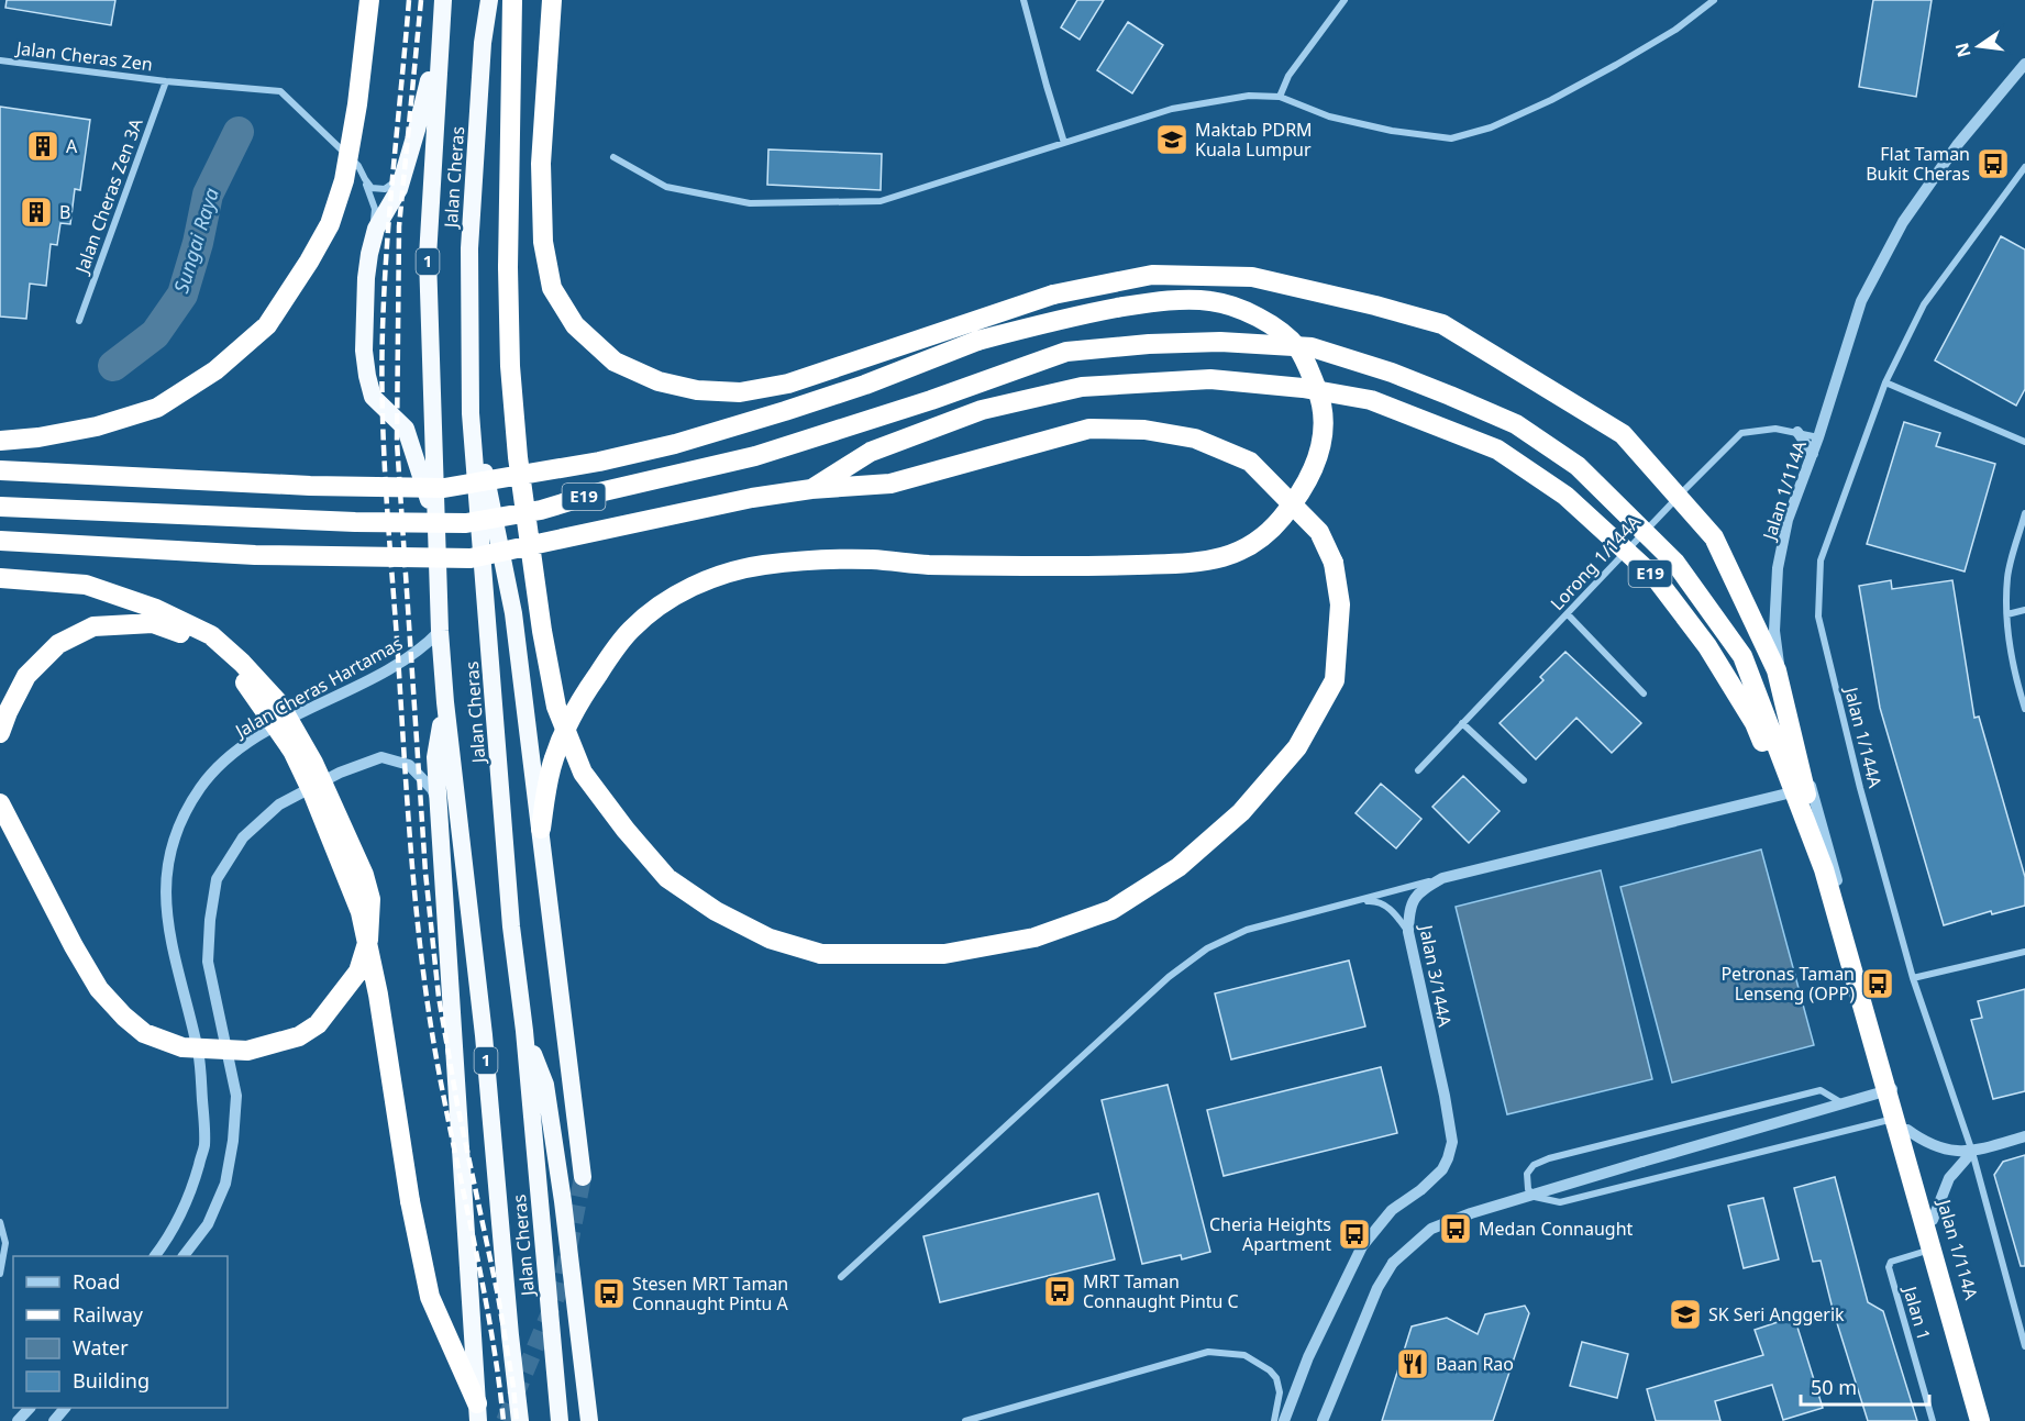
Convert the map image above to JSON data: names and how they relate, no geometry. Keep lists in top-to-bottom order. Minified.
{"streets":{"highway":["Jalan Cheras","1","E19"],"street":["Jalan Cheras Zen","Jalan Cheras Zen 3A","Jalan 1/114A","Lorong 1/144A","Jalan Cheras Hartamas","Jalan 1/144A","Jalan 3/144A","Jalan 1"]},"crossings":[["Jalan Cheras Zen","Jalan Cheras Zen 3A"],["Jalan Cheras","Jalan Cheras Hartamas"],["Jalan 1/114A","Lorong 1/144A"],["Jalan 1/114A","Jalan 3/144A"],["Jalan 1/114A","Jalan 1"]],"water":["Sungai Raya"],"places":{"school or university":["Maktab PDRM Kuala Lumpur","SK Seri Anggerik"],"building":["A","B"],"bus stop":["Flat Taman Bukit Cheras","Petronas Taman Lenseng (OPP)","Medan Connaught","Cheria Heights Apartment","MRT Taman Connaught Pintu C","Stesen MRT Taman Connaught Pintu A"],"restaurant":["Baan Rao"]},"legend":["Road","Railway","Water","Building"],"scale_bar":"50 m","north":"left"}
